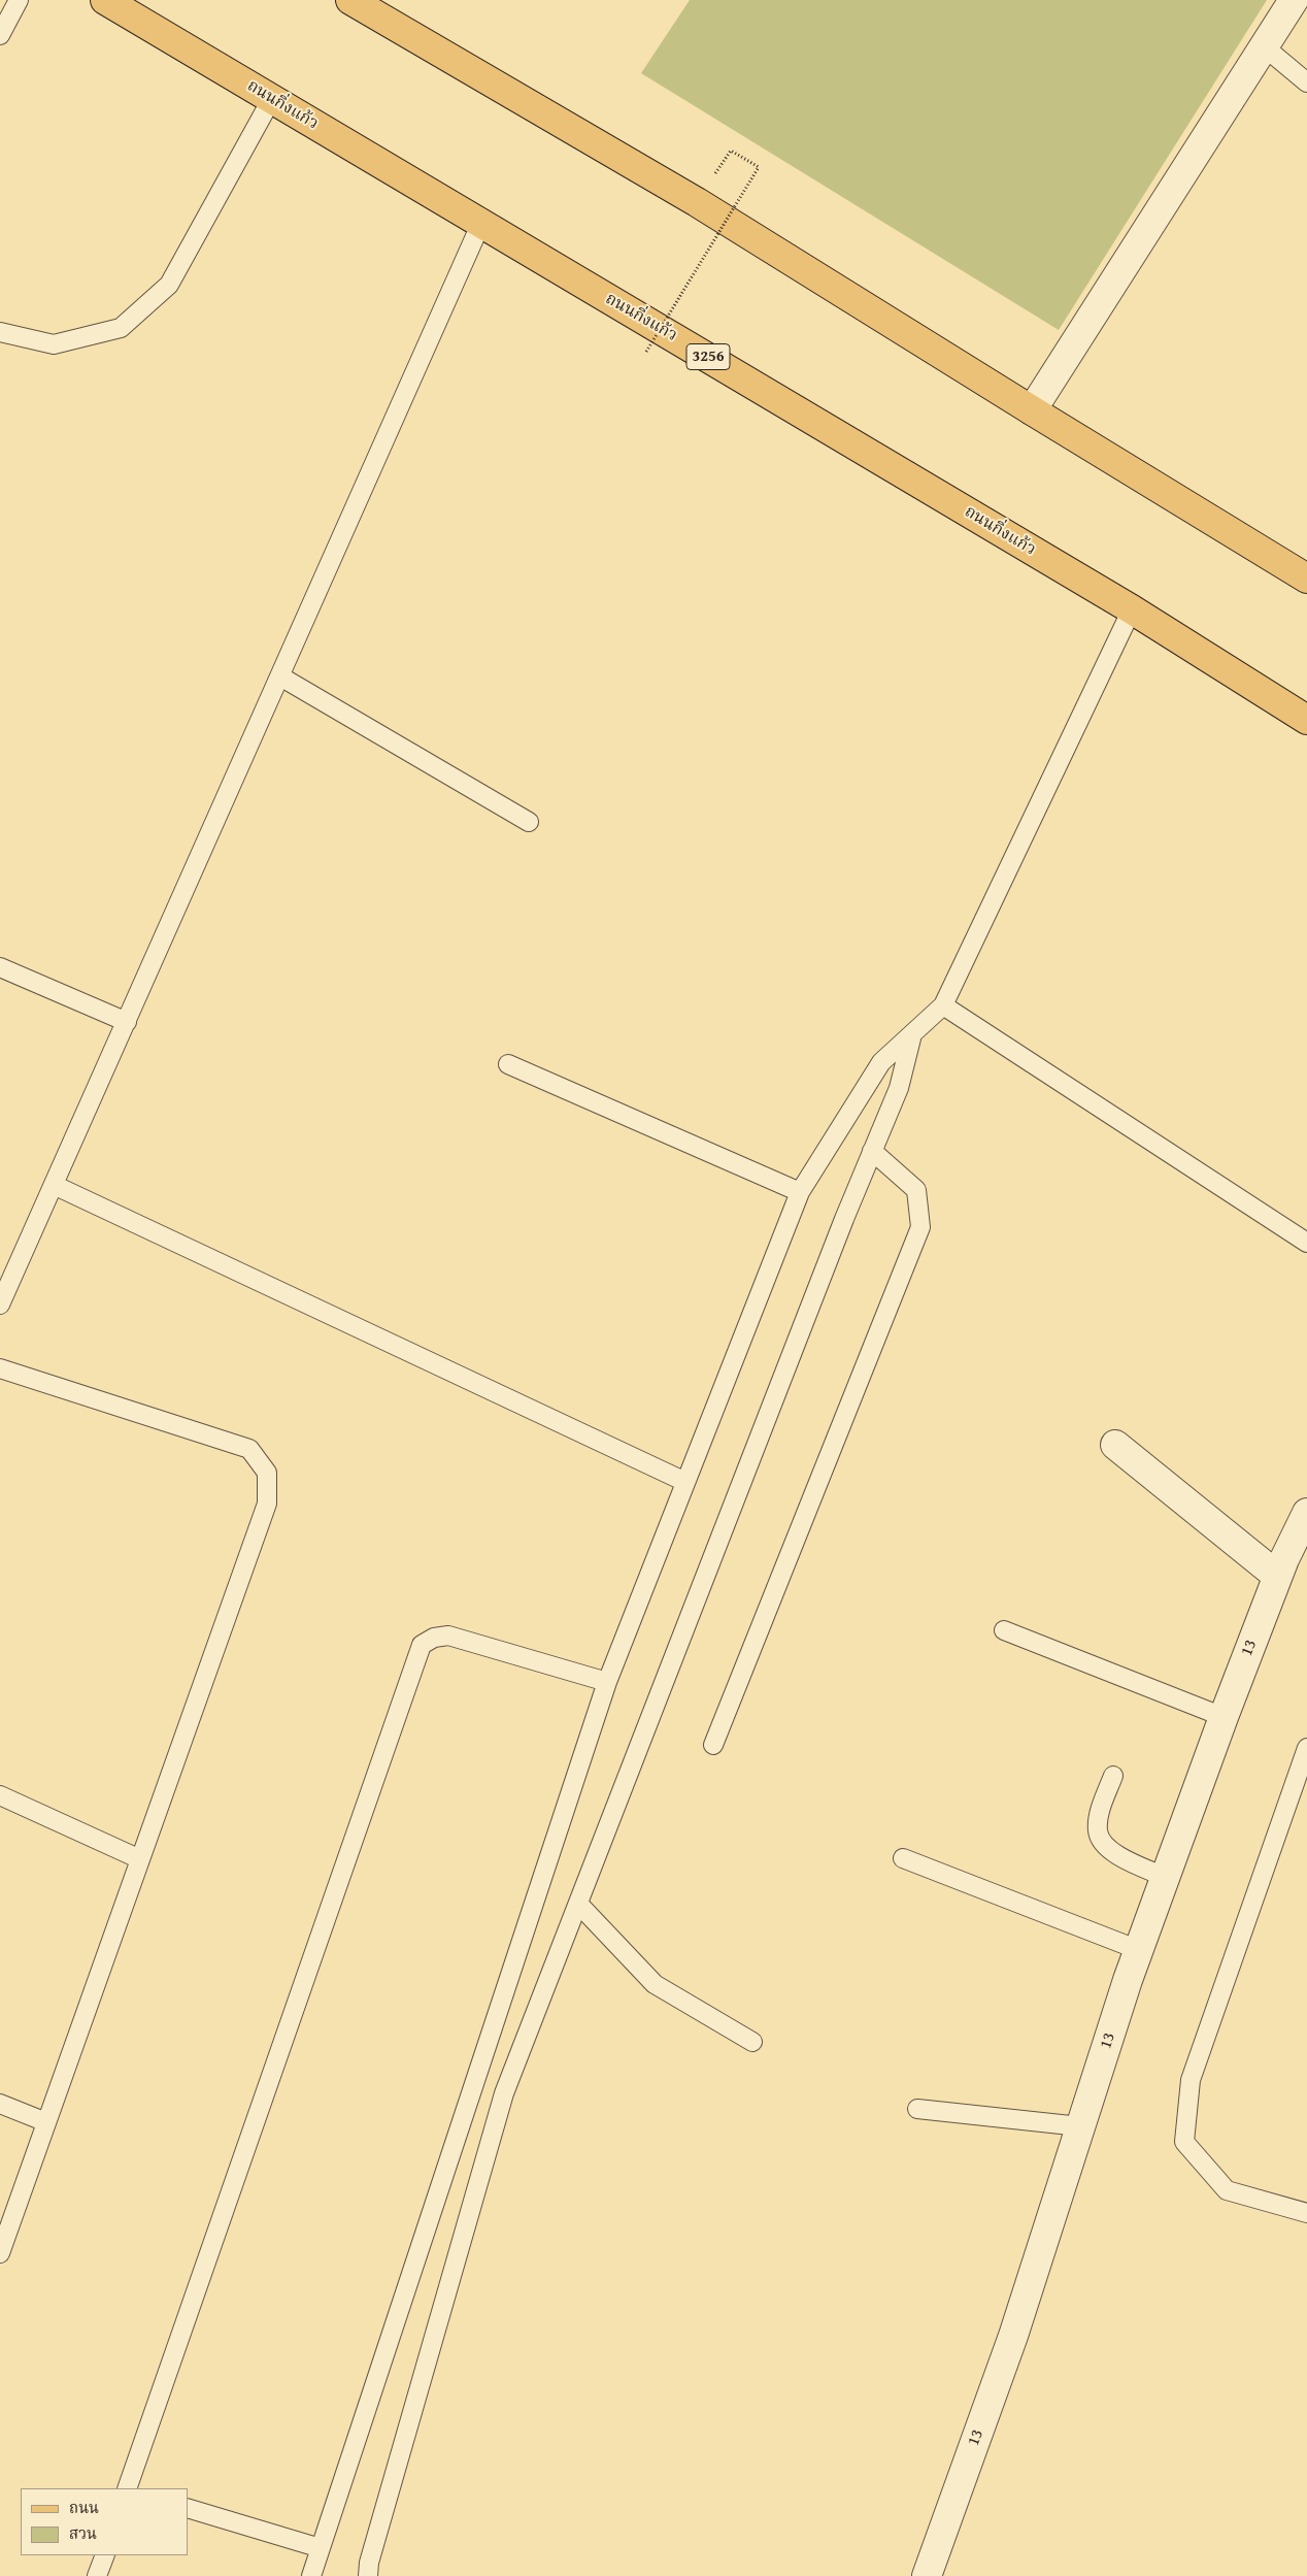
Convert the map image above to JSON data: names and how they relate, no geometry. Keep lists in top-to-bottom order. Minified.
{"streets":{"main road":["ถนนกิ่งแก้ว","3256"],"street":["13"]},"legend":["ถนน","สวน"]}
